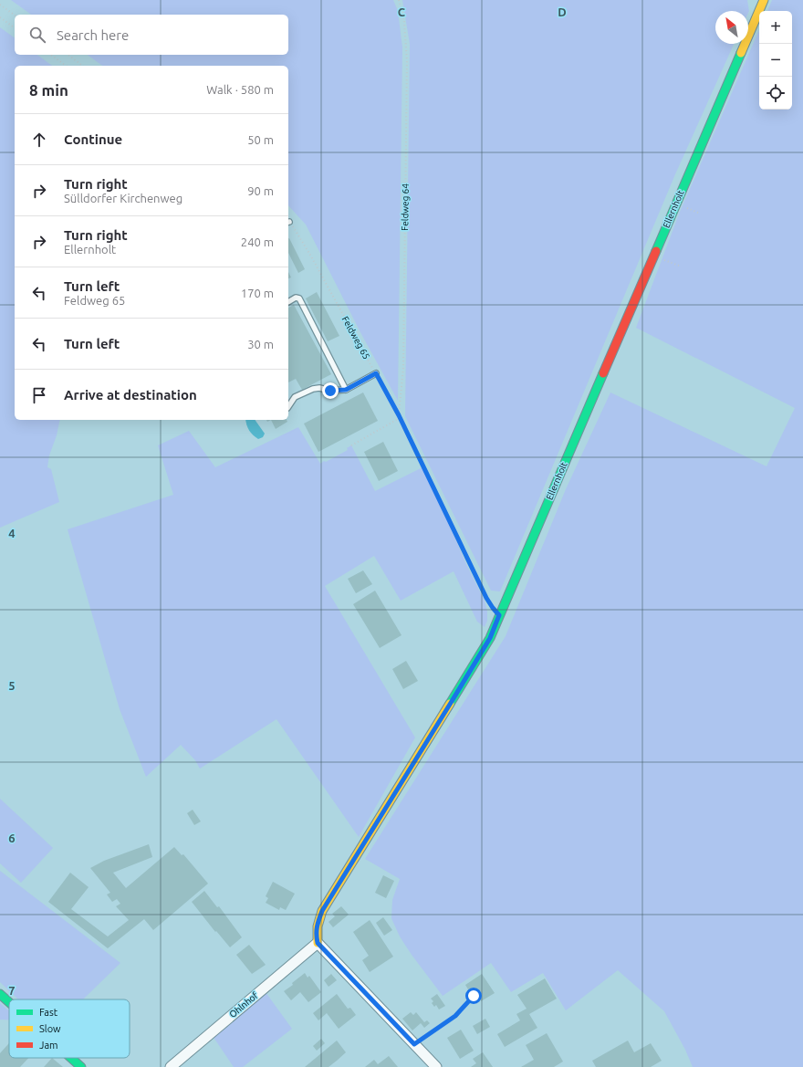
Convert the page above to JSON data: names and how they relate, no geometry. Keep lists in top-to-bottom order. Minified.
{"streets":{"street":["Ellernholt","Ohlnhof"],"path":["Feldweg 64","Feldweg 65"]},"crossings":[["Feldweg 64","Feldweg 65"],["Ellernholt","Feldweg 65"],["Ellernholt","Ohlnhof"]],"legend":["Fast","Slow","Jam"],"north":"top left","page":{"map_buttons":["+","−"],"search":"Search here","heading":["8 min","Walk · 580 m"],"list":[["Continue","50 m"],["Turn right","Sülldorfer Kirchenweg","90 m"],["Turn right","Ellernholt","240 m"],["Turn left","Feldweg 65","170 m"],["Turn left","30 m"],"Arrive at destination"]},"grid":{"columns":["C","D"],"rows":["4","5","6","7"]}}
